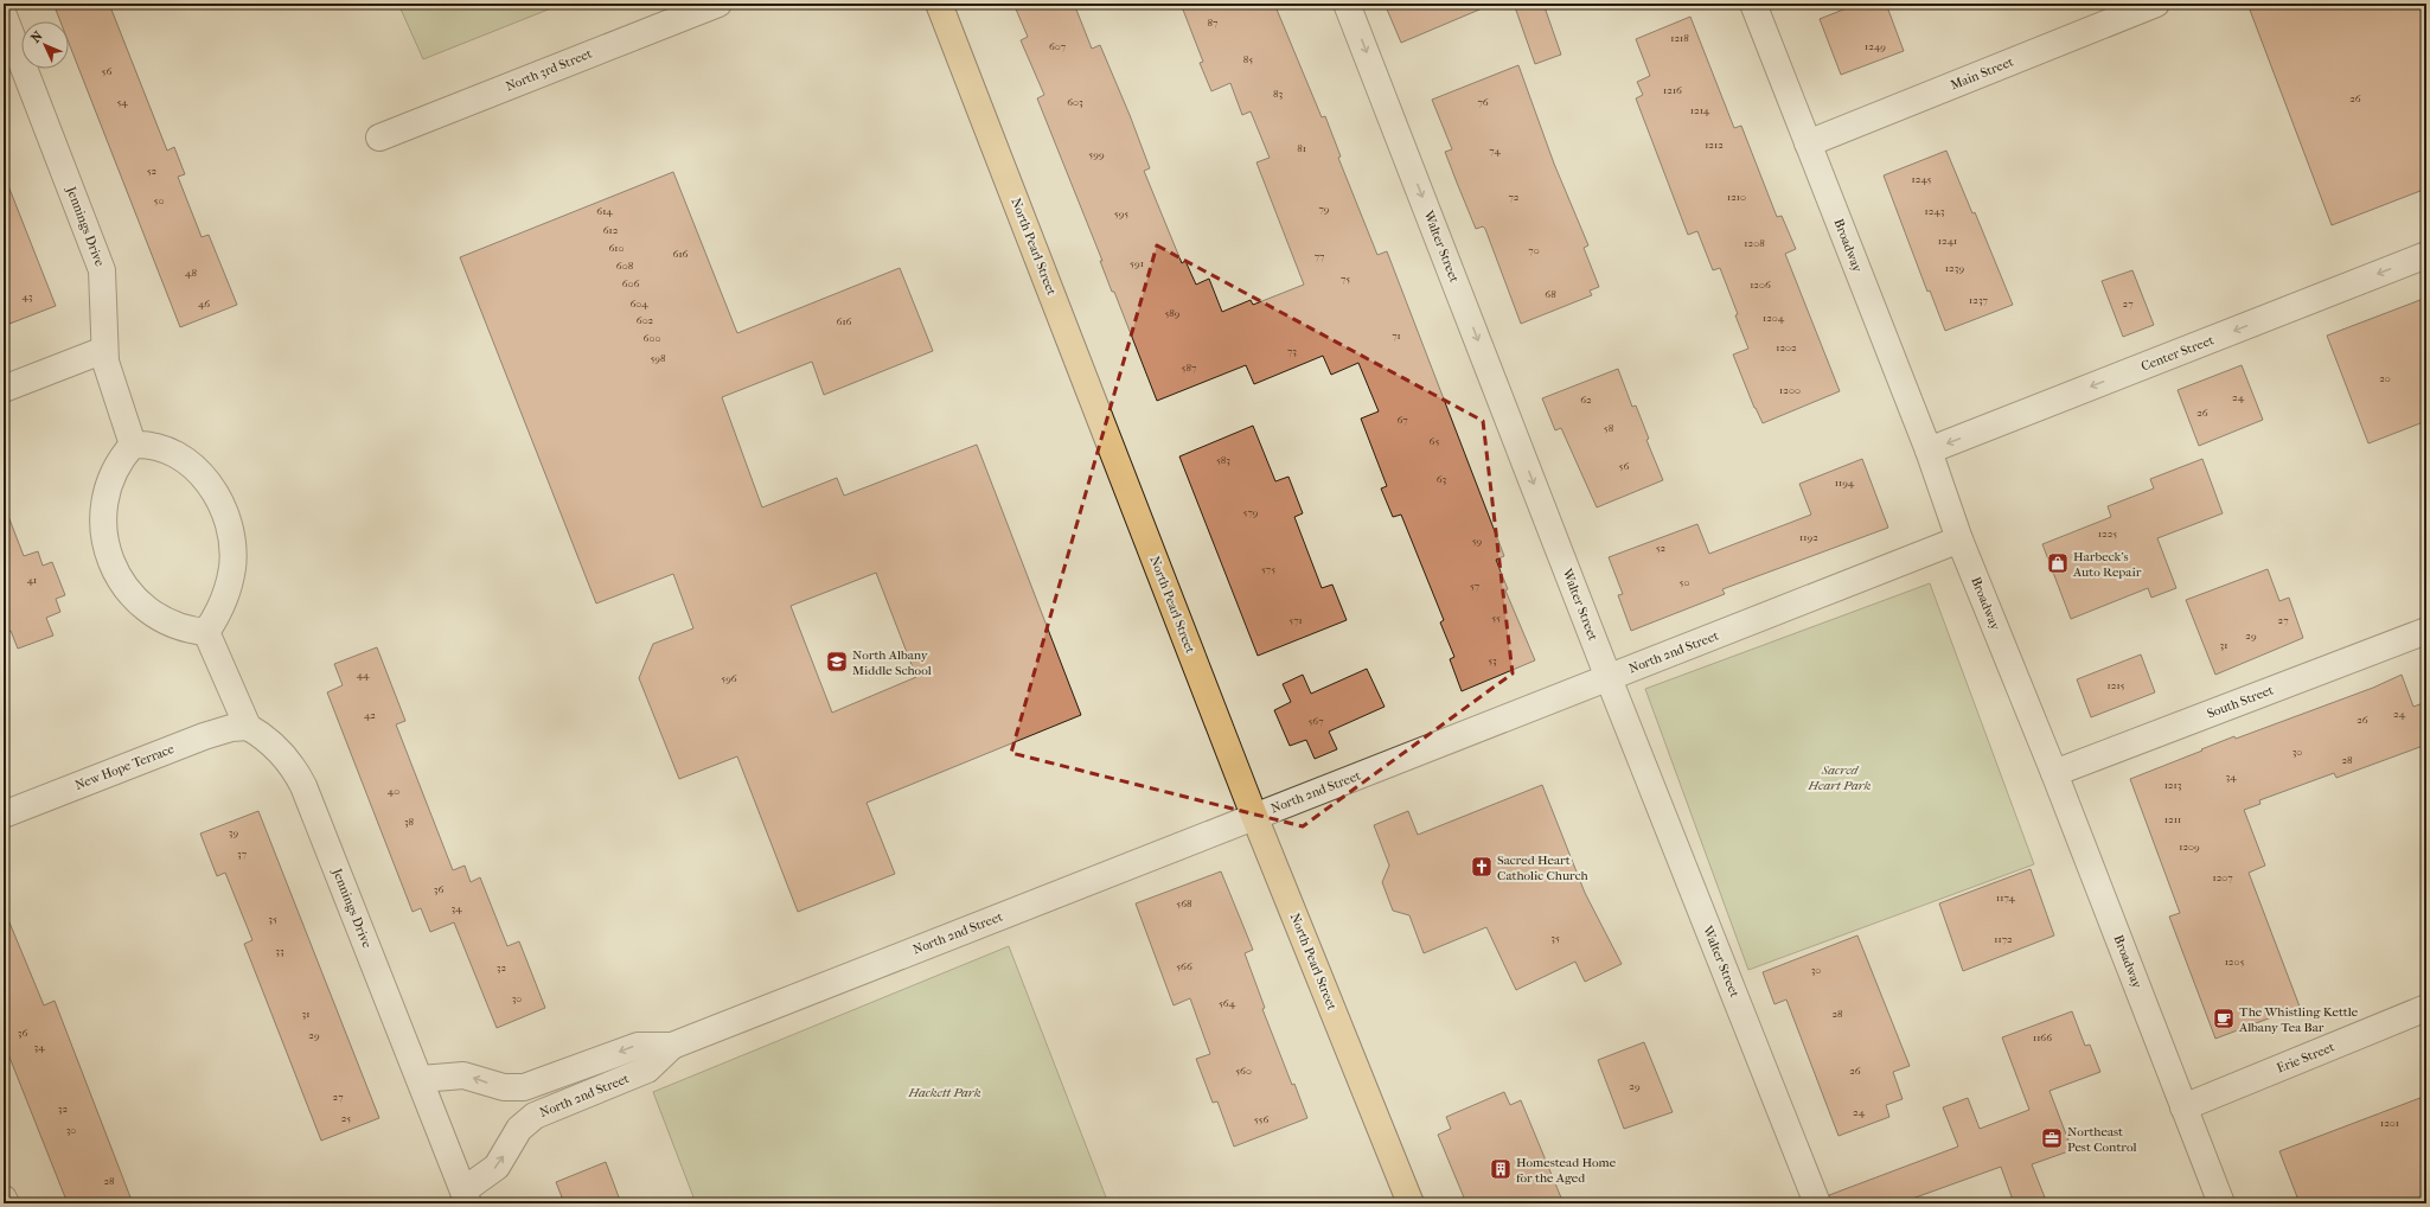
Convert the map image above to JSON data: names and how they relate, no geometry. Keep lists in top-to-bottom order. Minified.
{"streets":{"main road":["North Pearl Street"],"street":["North 3rd Street","Main Street","Jennings Drive","Broadway","Walter Street","Center Street","North 2nd Street","South Street","New Hope Terrace","Erie Street"]},"crossings":[["Main Street","Broadway"],["Jennings Drive","North 2nd Street"],["Jennings Drive","New Hope Terrace"],["Broadway","Center Street"],["Broadway","North 2nd Street"],["Broadway","South Street"],["Broadway","Erie Street"],["North Pearl Street","North 2nd Street"],["Walter Street","North 2nd Street"]],"one_way":["Walter Street","Center Street"],"parks":["Sacred Heart Park","Hackett Park"],"places":{"shop":["Harbeck's Auto Repair"],"school or university":["North Albany Middle School"],"church":["Sacred Heart Catholic Church"],"cafe":["The Whistling Kettle Albany Tea Bar"],"office":["Northeast Pest Control"],"building":["Homestead Home for the Aged"]},"house_numbers":["87","1218","607","1249","85","56","1216","83","26","54","603","76","1214","1212","81","74","599","52","1245","72","1210","50","79","614","1243","595","612","1241","1208","610","70","616","77","591","608","1239","48","75","606","1206","68","43","1237","46","604","27","589","1204","602","616","71","600","1202","73","598","587","20","1200","24","62","26","67","58","65","583","56","63","1194","579","1225","1192","59","52","575","41","50","57","55","571","27","29","31","53","44","596","1215","24","42","26","567","30","28","34","1213","40","1211","38","39","1209","37","1207","36","1174","568","34","35","35","1172","33","1205","566","32","30","30","564","31","28","36","29","1166","34","560","26","29","27","32","24","25","556","1201","30","28"],"north":"top left"}
